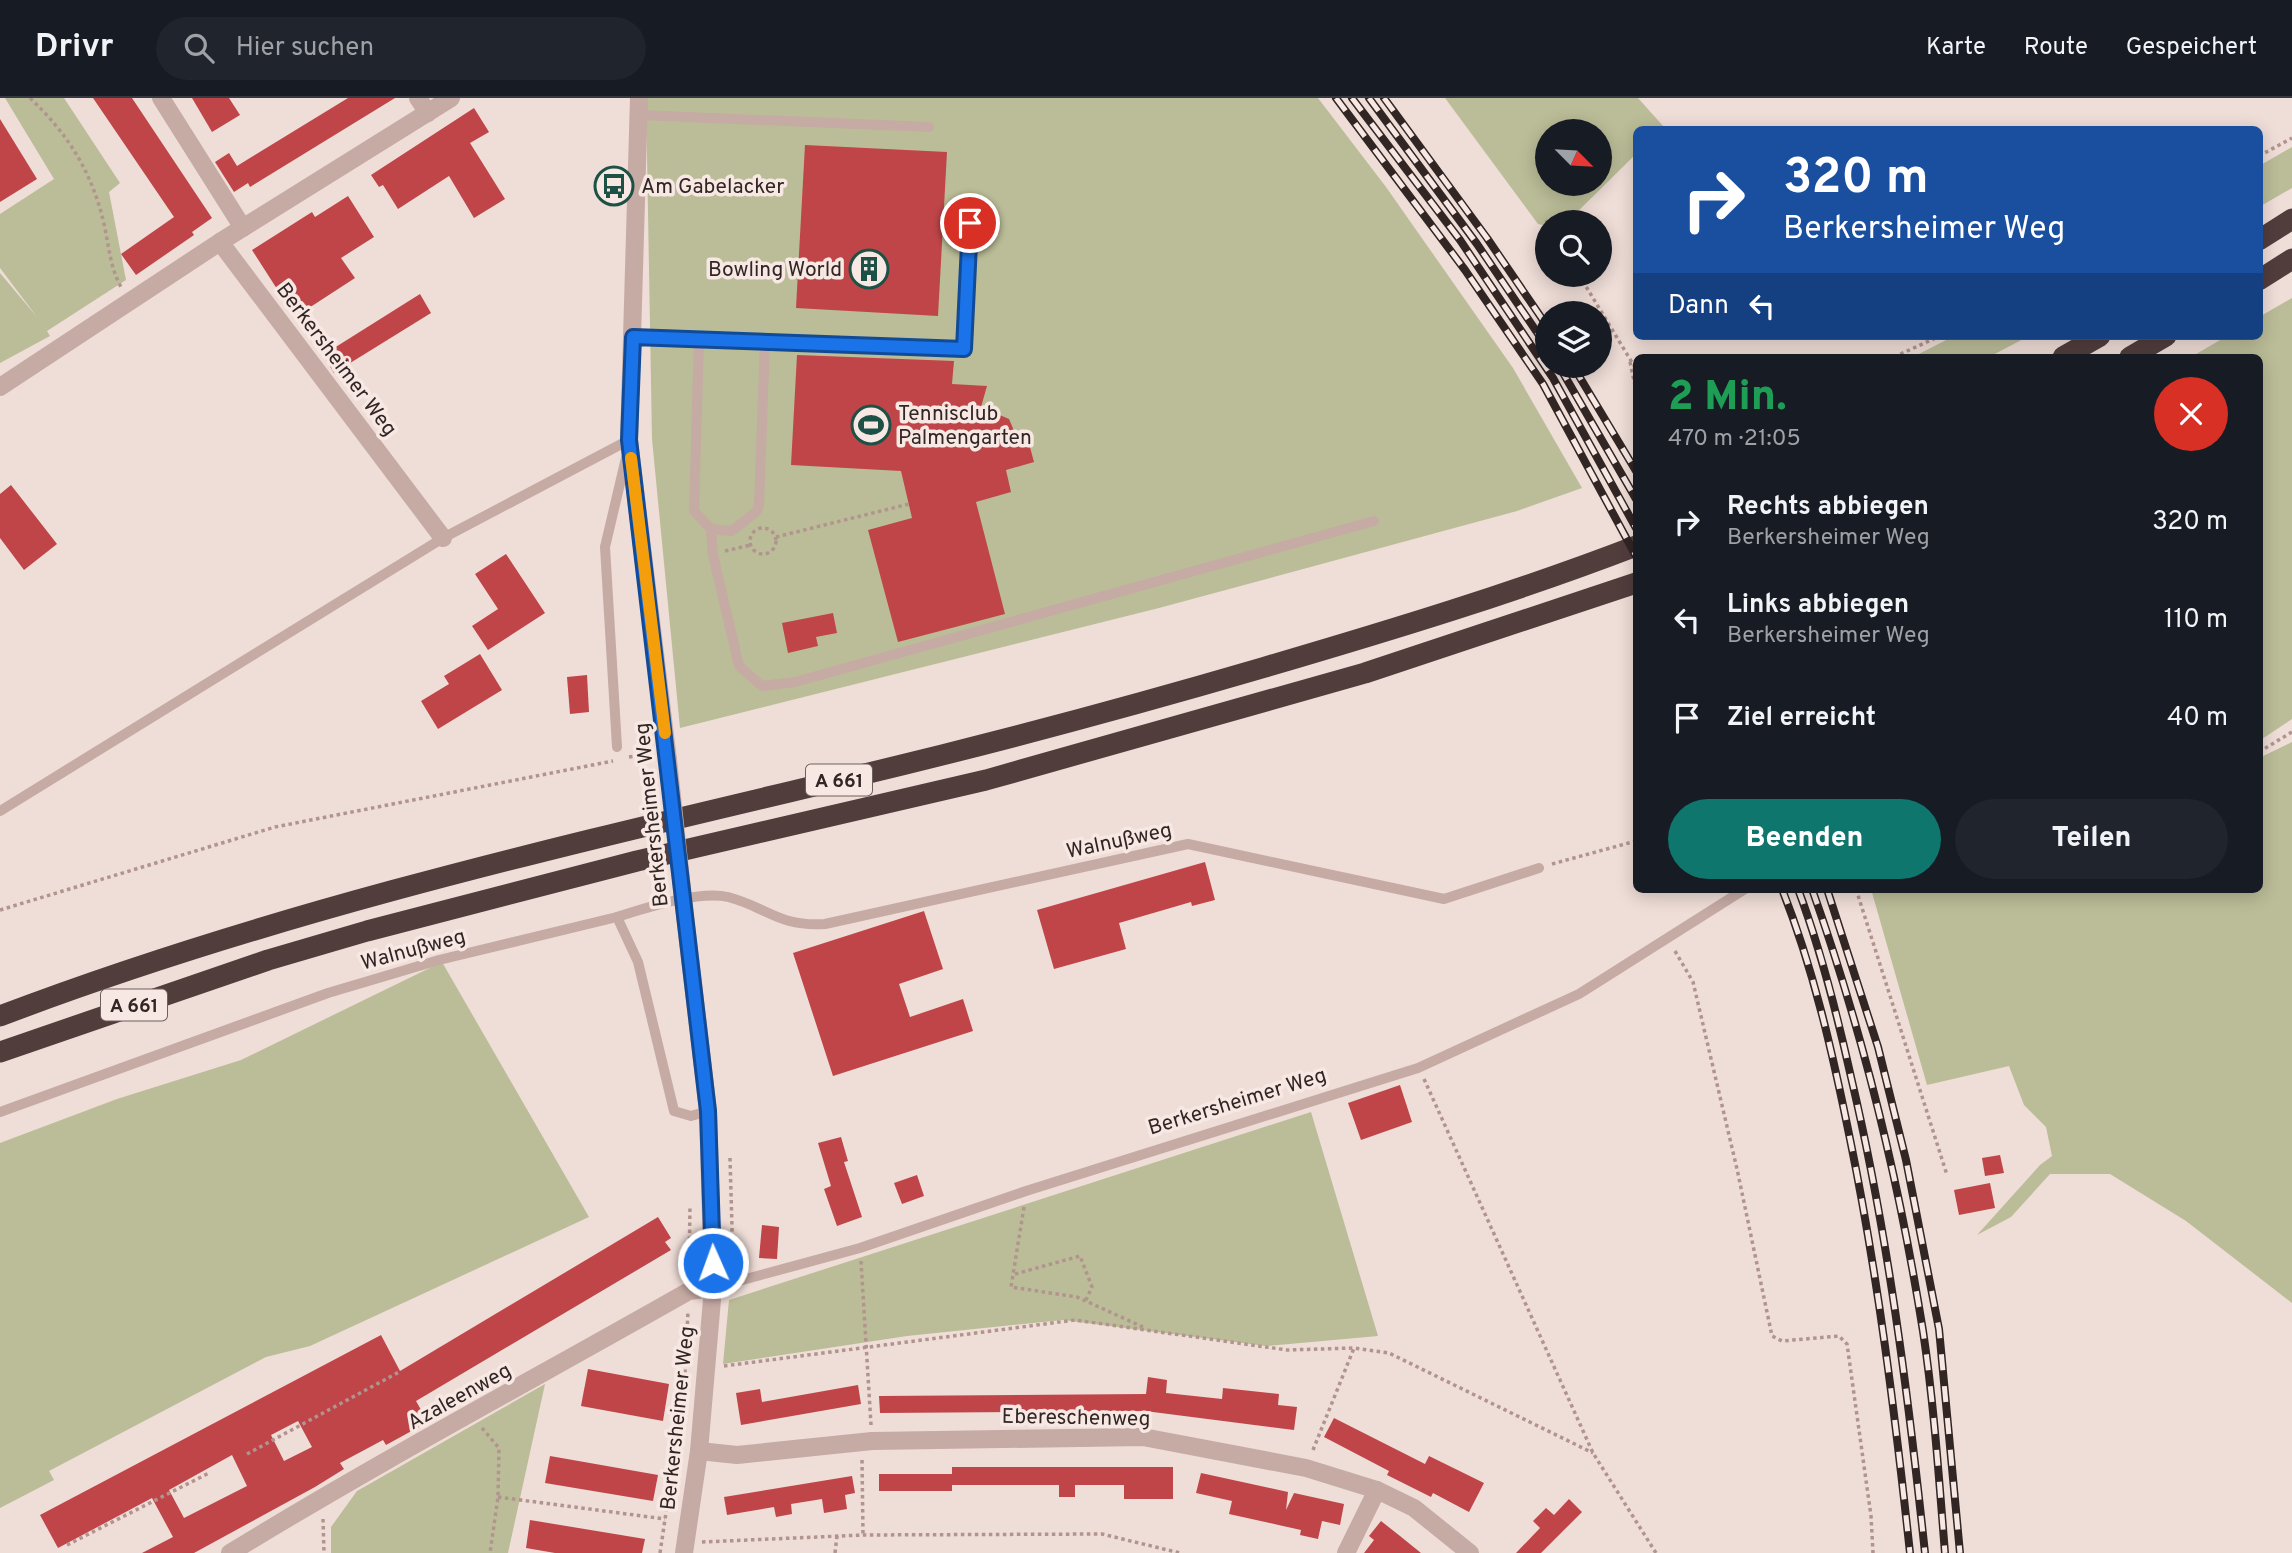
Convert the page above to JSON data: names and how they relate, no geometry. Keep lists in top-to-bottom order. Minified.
{"streets":{"highway":["A 661"],"street":["Berkersheimer Weg","Azaleenweg","Ebereschenweg"],"lane":["Walnußweg"]},"crossings":[["Berkersheimer Weg","Azaleenweg"],["Berkersheimer Weg","Ebereschenweg"]],"places":{"bus stop":["Am Gabelacker"],"building":["Bowling World"],"sports":["Tennisclub Palmengarten"]},"north":"bottom right","page":{"header":"Drivr","search":"Hier suchen","nav":["Karte","Route","Gespeichert"],"turn":["320 m","Berkersheimer Weg"],"then":"Dann","heading":["2 Min.","470 m · 21:05"],"list":[{"name":"Rechts abbiegen","note":"Berkersheimer Weg","value":"320 m"},{"name":"Links abbiegen","note":"Berkersheimer Weg","value":"110 m"},{"name":"Ziel erreicht","value":"40 m"}],"buttons":["Beenden","Teilen"]}}
